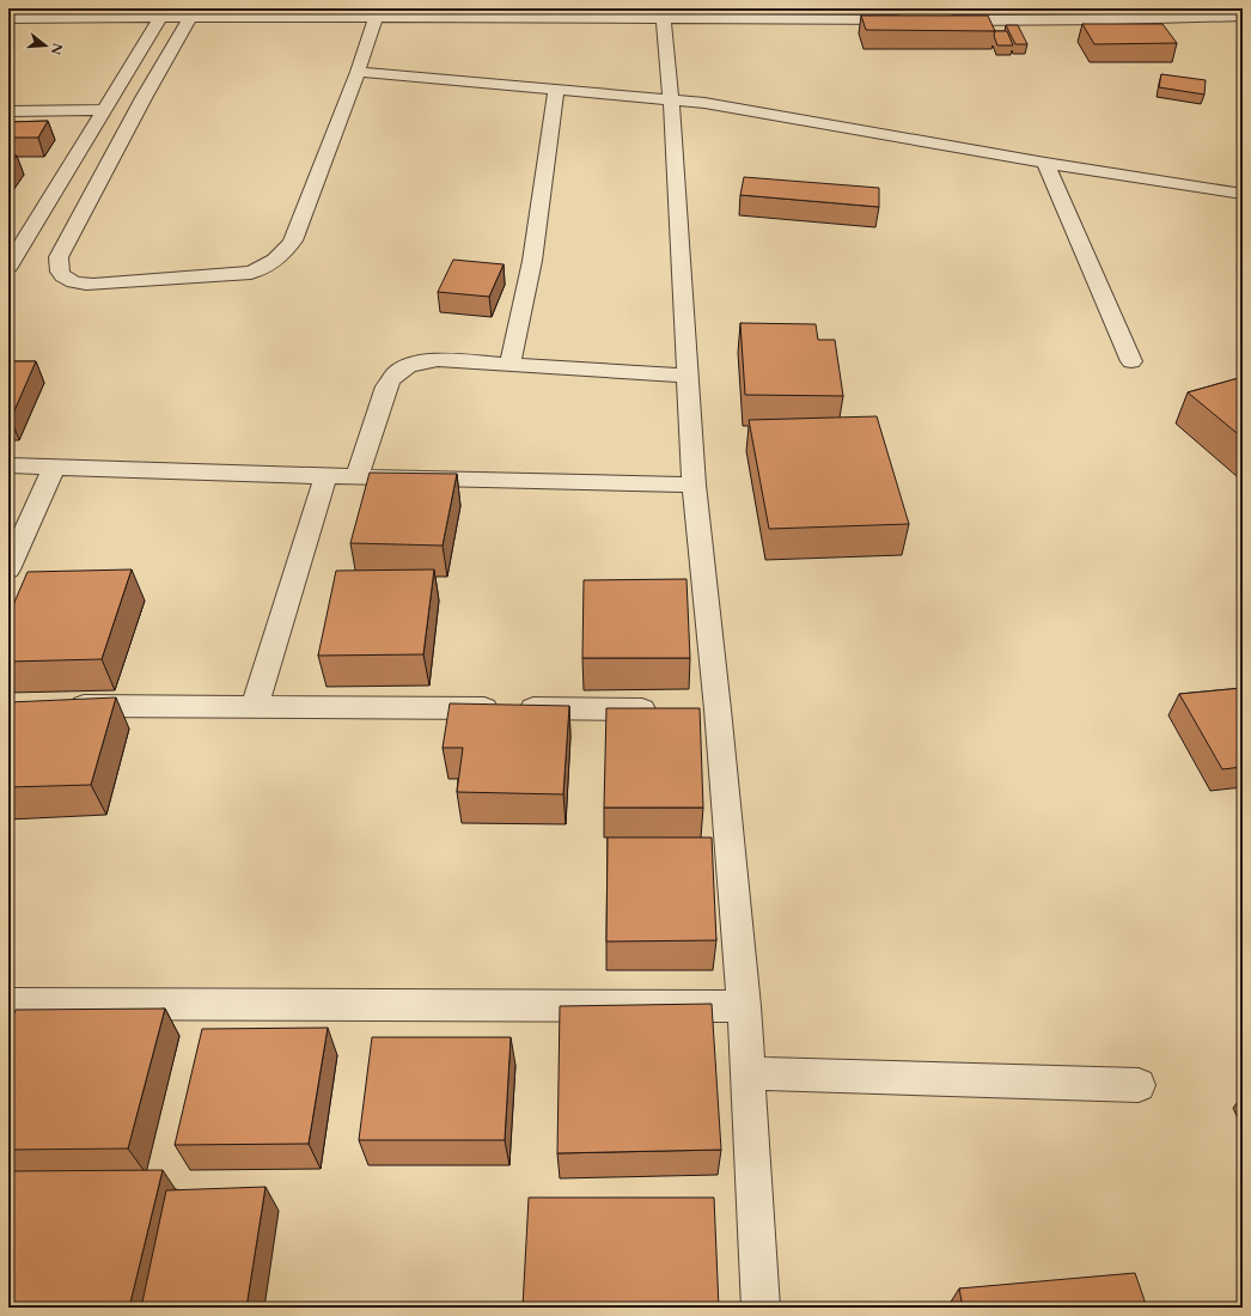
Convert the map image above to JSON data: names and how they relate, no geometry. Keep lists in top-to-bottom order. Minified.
{"north":"right"}
